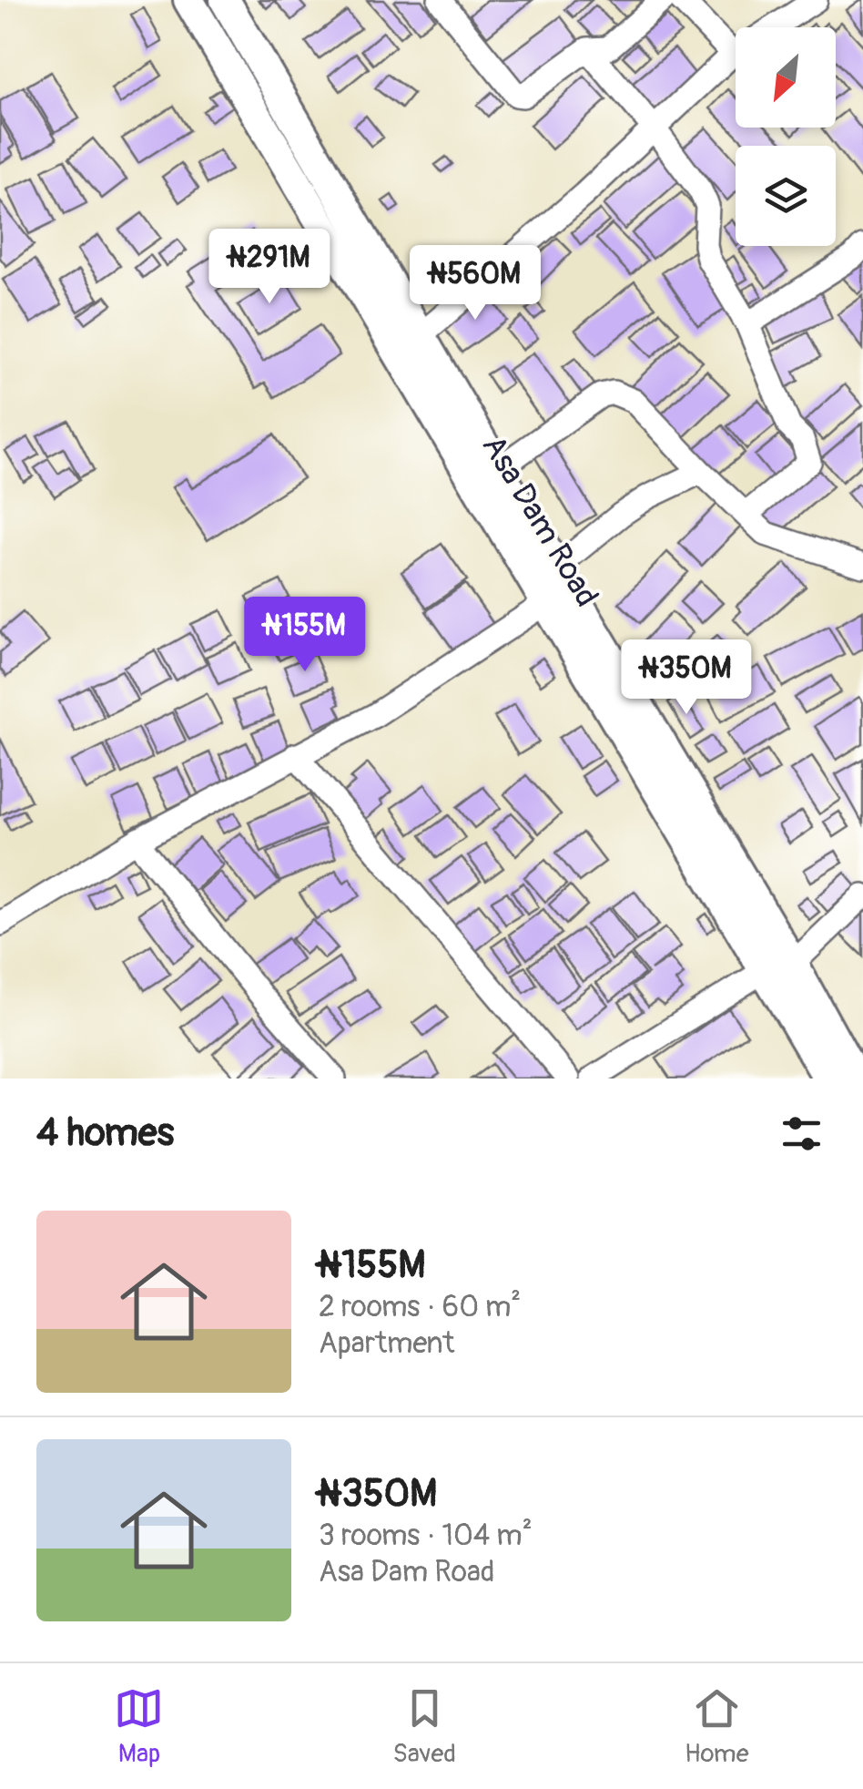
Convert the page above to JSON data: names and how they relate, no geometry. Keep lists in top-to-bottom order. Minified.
{"streets":{"main road":["Asa Dam Road"]},"north":"bottom left","page":{"price":["₦291M","₦560M","₦155M","₦350M"],"heading":"4 homes","list":[{"name":"₦155M","note":"2 rooms · 60 m² · Apartment"},{"name":"₦350M","note":"3 rooms · 104 m² · Asa Dam Road"}],"tabs":["Map","Saved","Home"]}}
